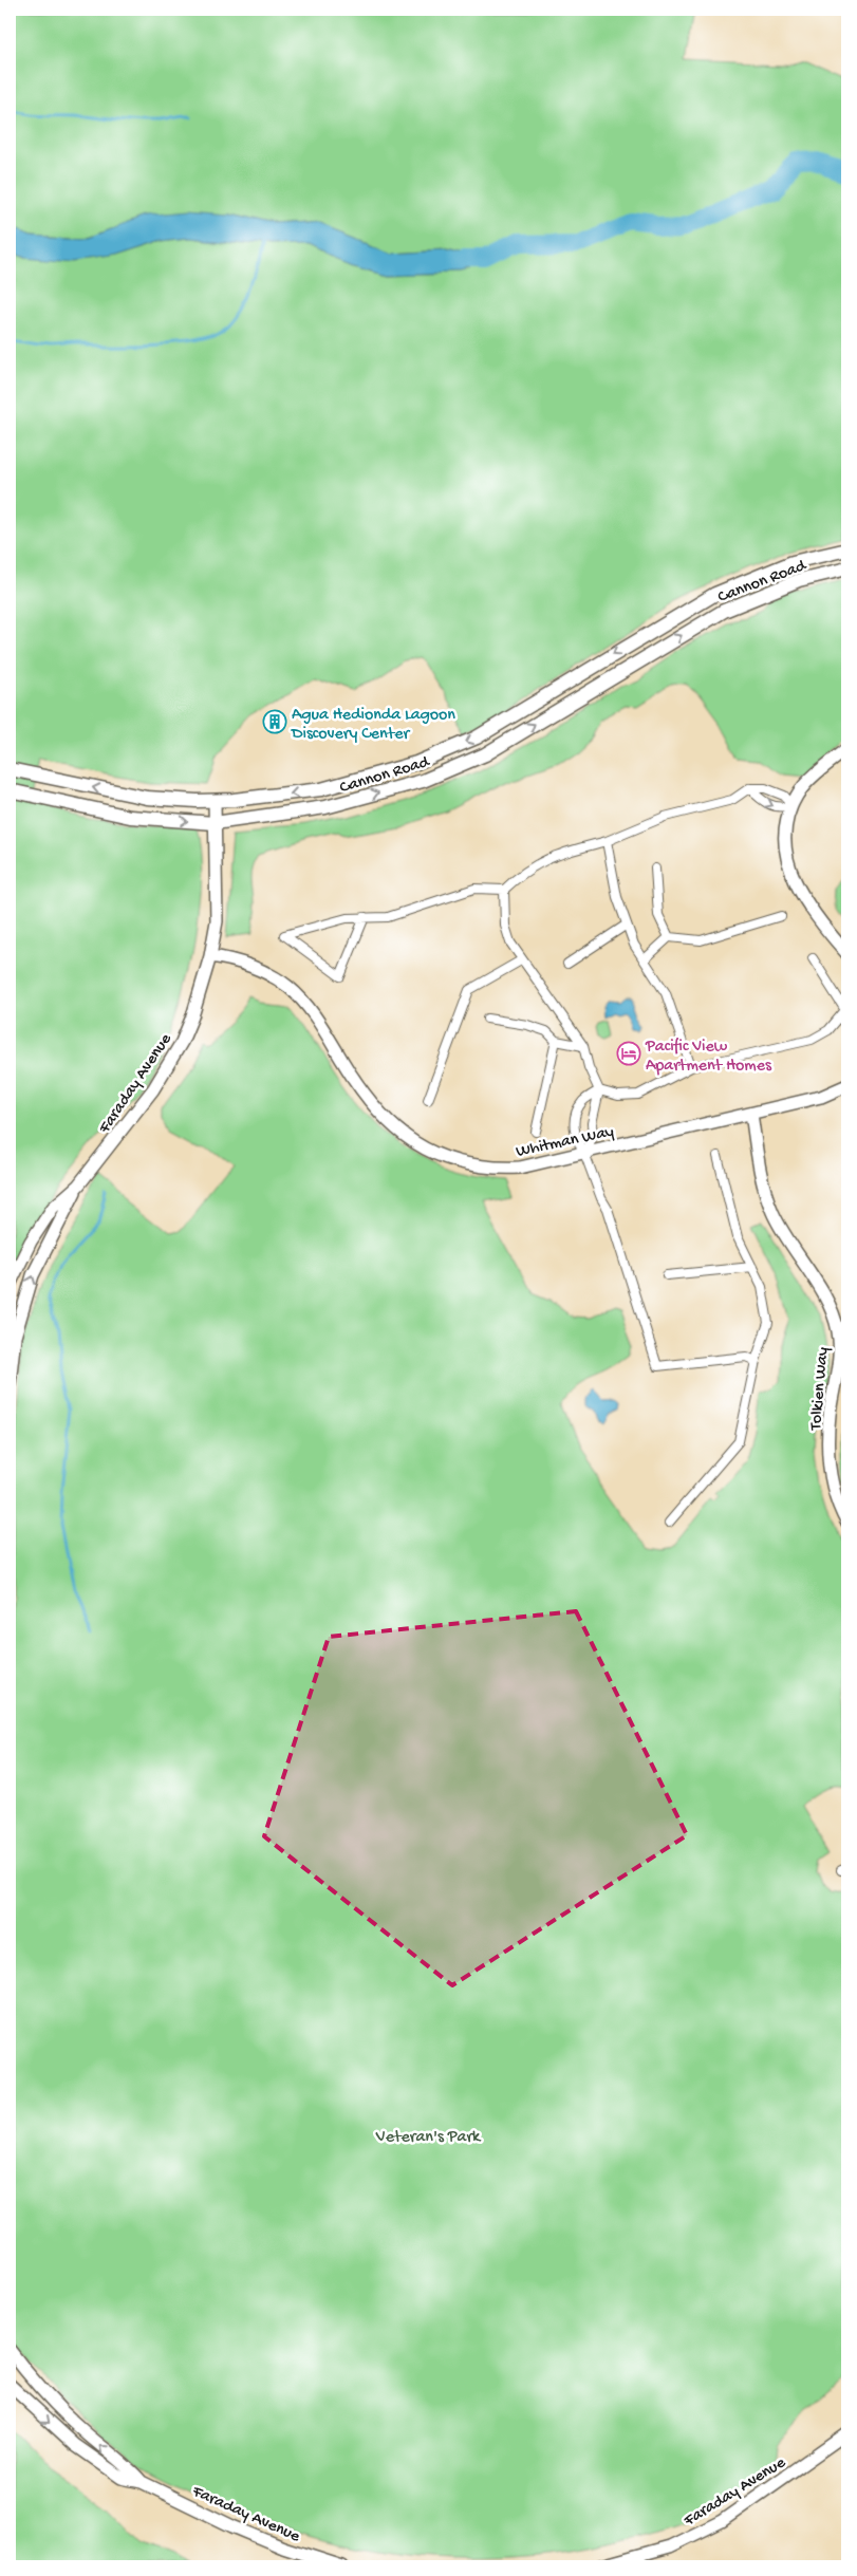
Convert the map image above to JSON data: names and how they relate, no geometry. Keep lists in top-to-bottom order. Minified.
{"streets":{"main road":["Cannon Road","Faraday Avenue","Whitman Way","Tolkien Way"]},"crossings":[["Cannon Road","Faraday Avenue"],["Faraday Avenue","Whitman Way"],["Whitman Way","Tolkien Way"]],"parks":["Veteran's Park"],"places":{"building":["Agua Hedionda Lagoon Discovery Center"],"hotel":["Pacific View Apartment Homes"]}}
